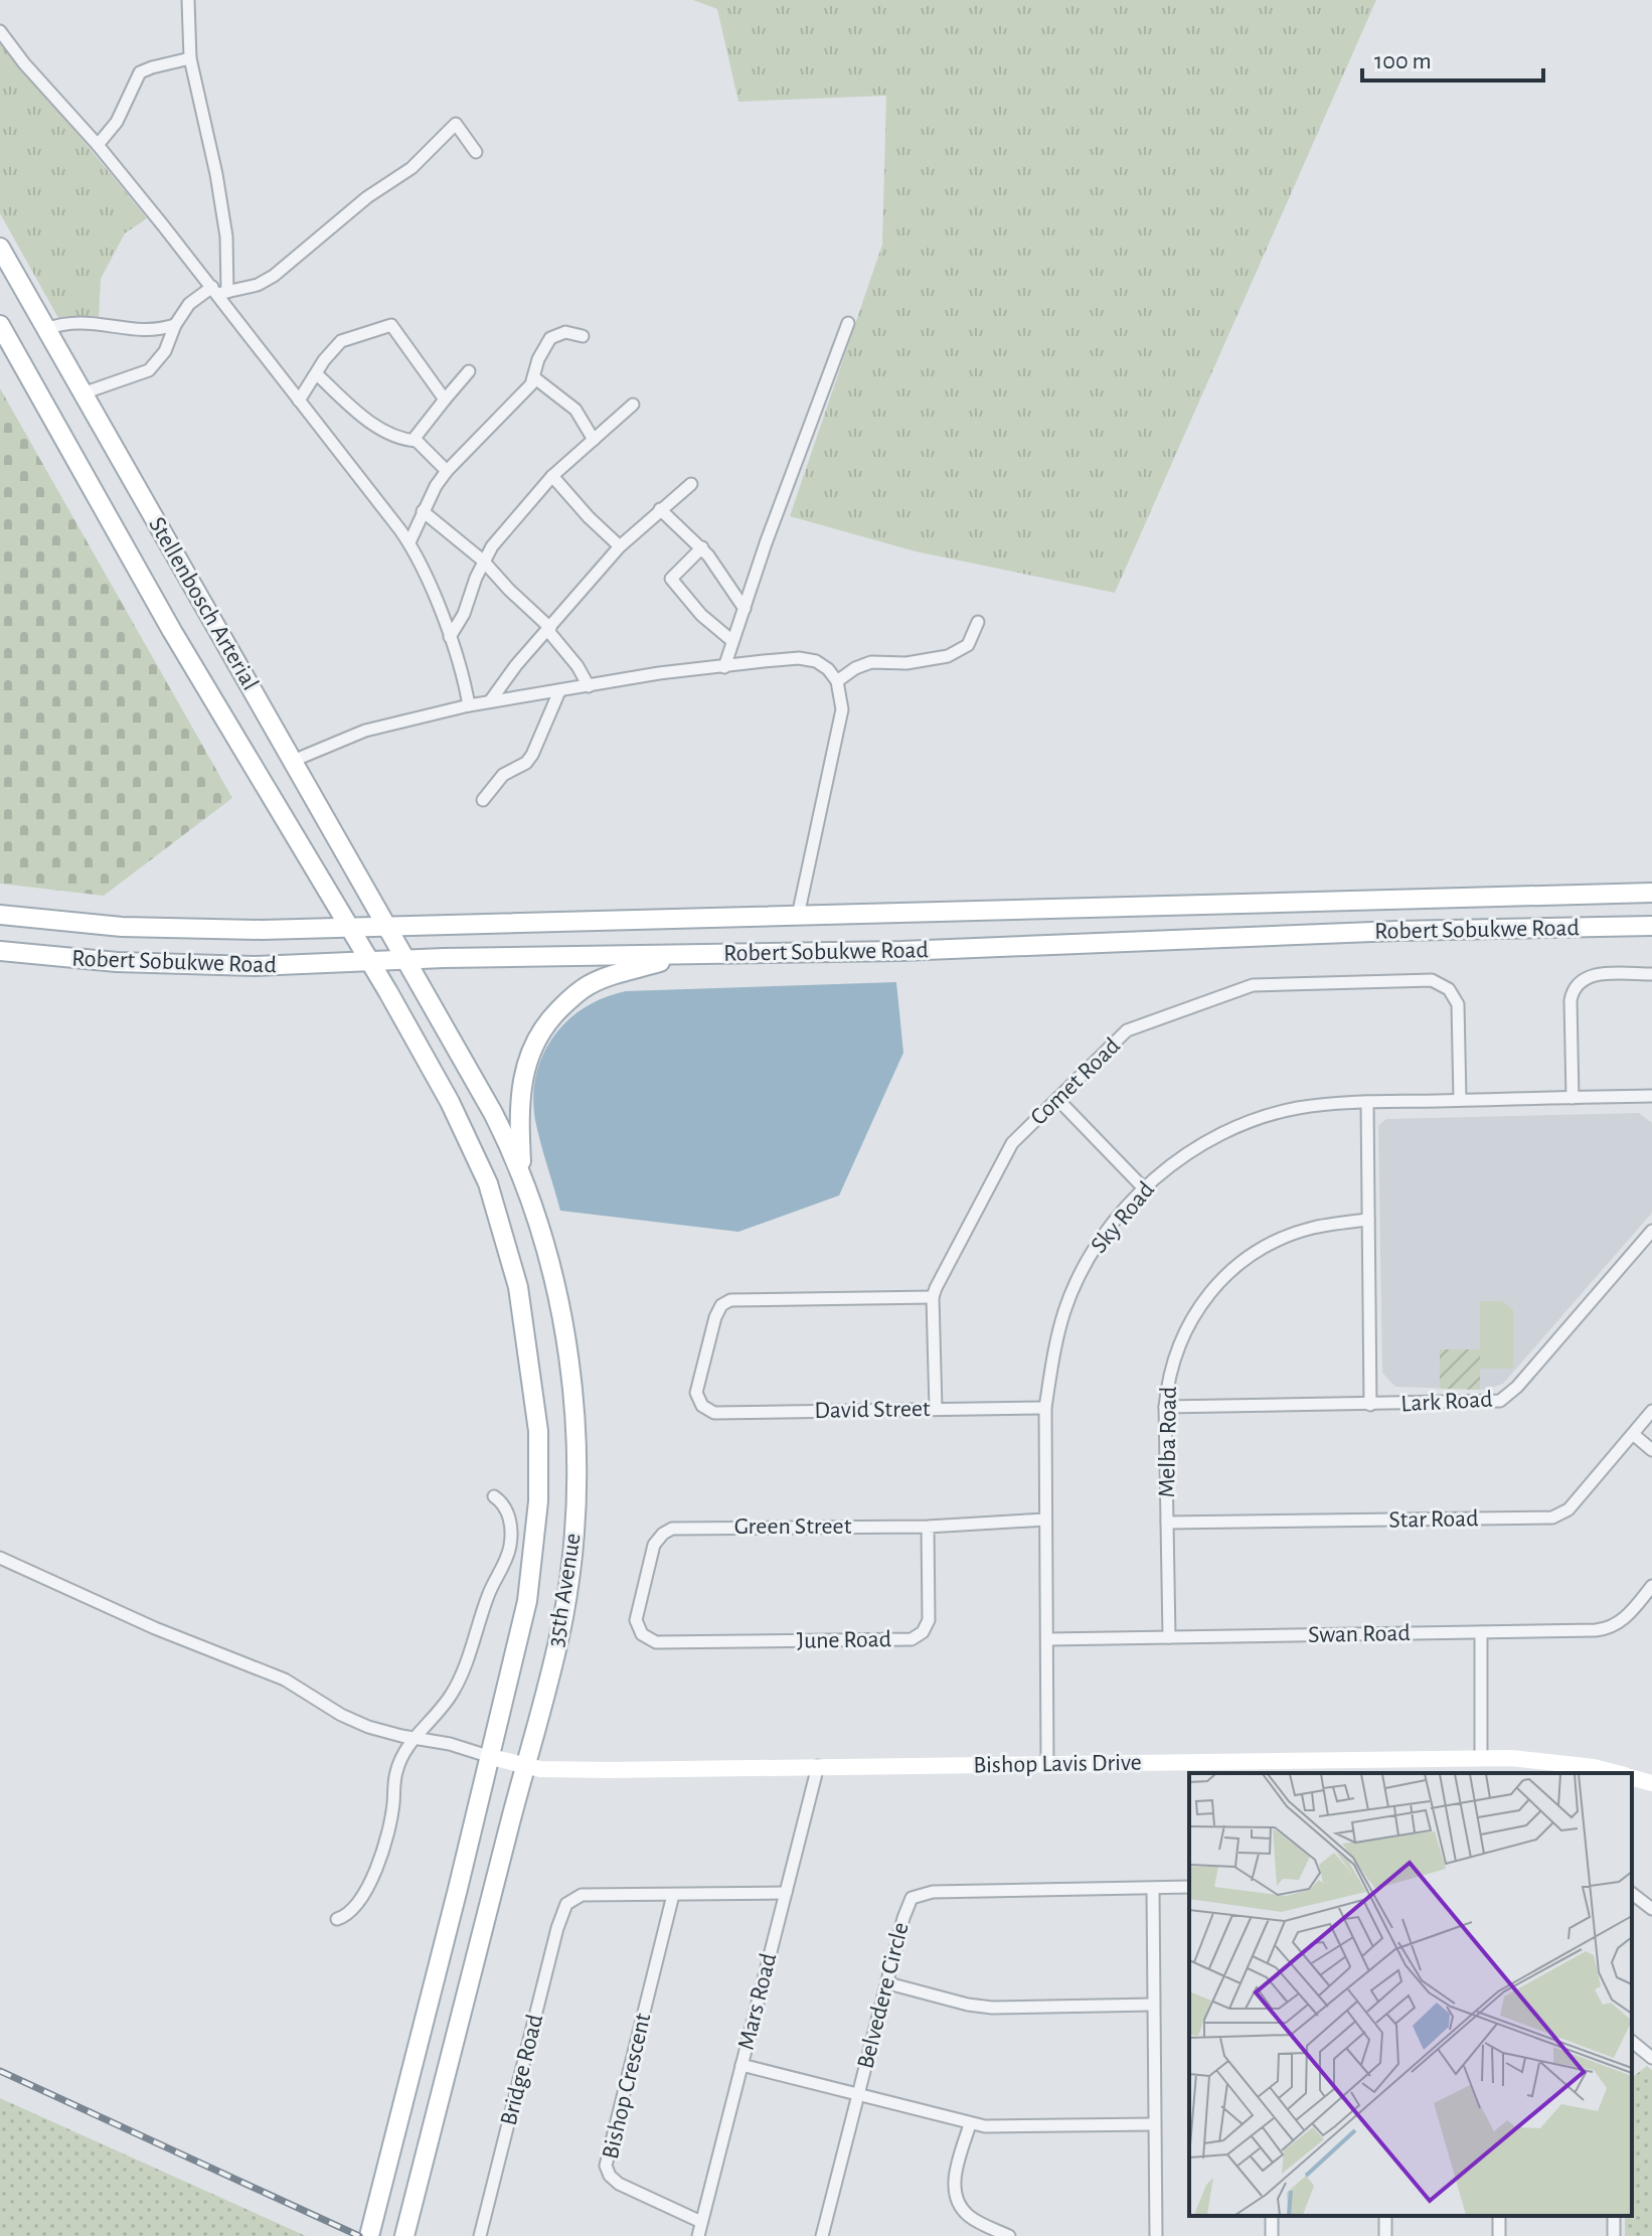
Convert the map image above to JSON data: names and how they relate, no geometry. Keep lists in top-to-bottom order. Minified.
{"streets":{"main road":["Stellenbosch Arterial","Robert Sobukwe Road","35th Avenue"],"street":["Comet Road","Sky Road","Lark Road","David Street","Melba Road","Star Road","Green Street","Swan Road","June Road","Bishop Lavis Drive","Belvedere Circle","Mars Road","Bridge Road","Bishop Crescent"]},"crossings":[["Stellenbosch Arterial","Robert Sobukwe Road"],["Stellenbosch Arterial","35th Avenue"],["Robert Sobukwe Road","35th Avenue"],["Comet Road","Sky Road"],["Comet Road","David Street"],["Sky Road","David Street"],["Sky Road","Green Street"],["Sky Road","Swan Road"],["Sky Road","Bishop Lavis Drive"],["Lark Road","Melba Road"],["Melba Road","Star Road"],["Melba Road","Swan Road"],["Green Street","June Road"],["35th Avenue","Bishop Lavis Drive"],["Bishop Lavis Drive","Mars Road"],["Mars Road","Bishop Crescent"],["Bridge Road","Bishop Crescent"]],"scale_bar":"100 m"}
